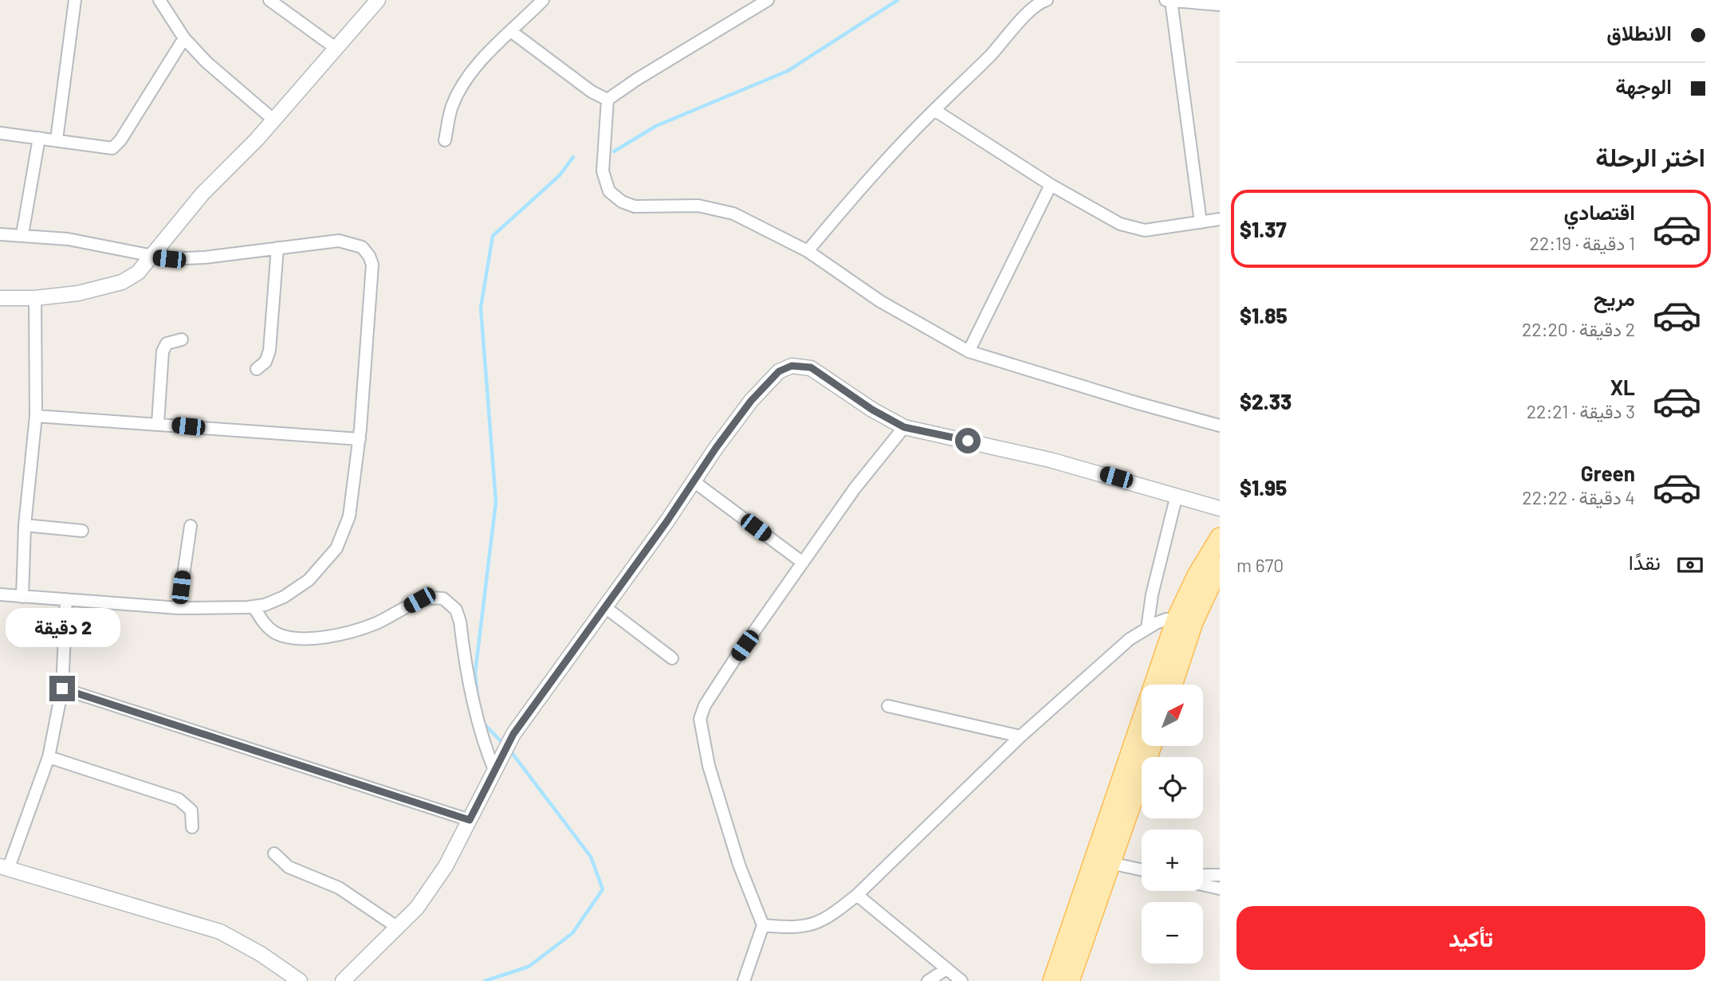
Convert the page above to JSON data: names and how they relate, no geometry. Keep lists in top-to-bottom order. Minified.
{"north":"top right","page":{"banner":["الانطلاق","الوجهة"],"heading":"اختر الرحلة","list":[{"name":"اقتصادي","note":"1 دقيقة · 22:19","value":"$1.37"},{"name":"مريح","note":"2 دقيقة · 22:20","value":"$1.85"},{"name":"XL","note":"3 دقيقة · 22:21","value":"$2.33"},{"name":"Green","note":"4 دقيقة · 22:22","value":"$1.95"}],"pay":["نقدًا","670 m"],"bubble":"2 دقيقة","map_buttons":["+","−"],"buttons":"تأكيد"}}
